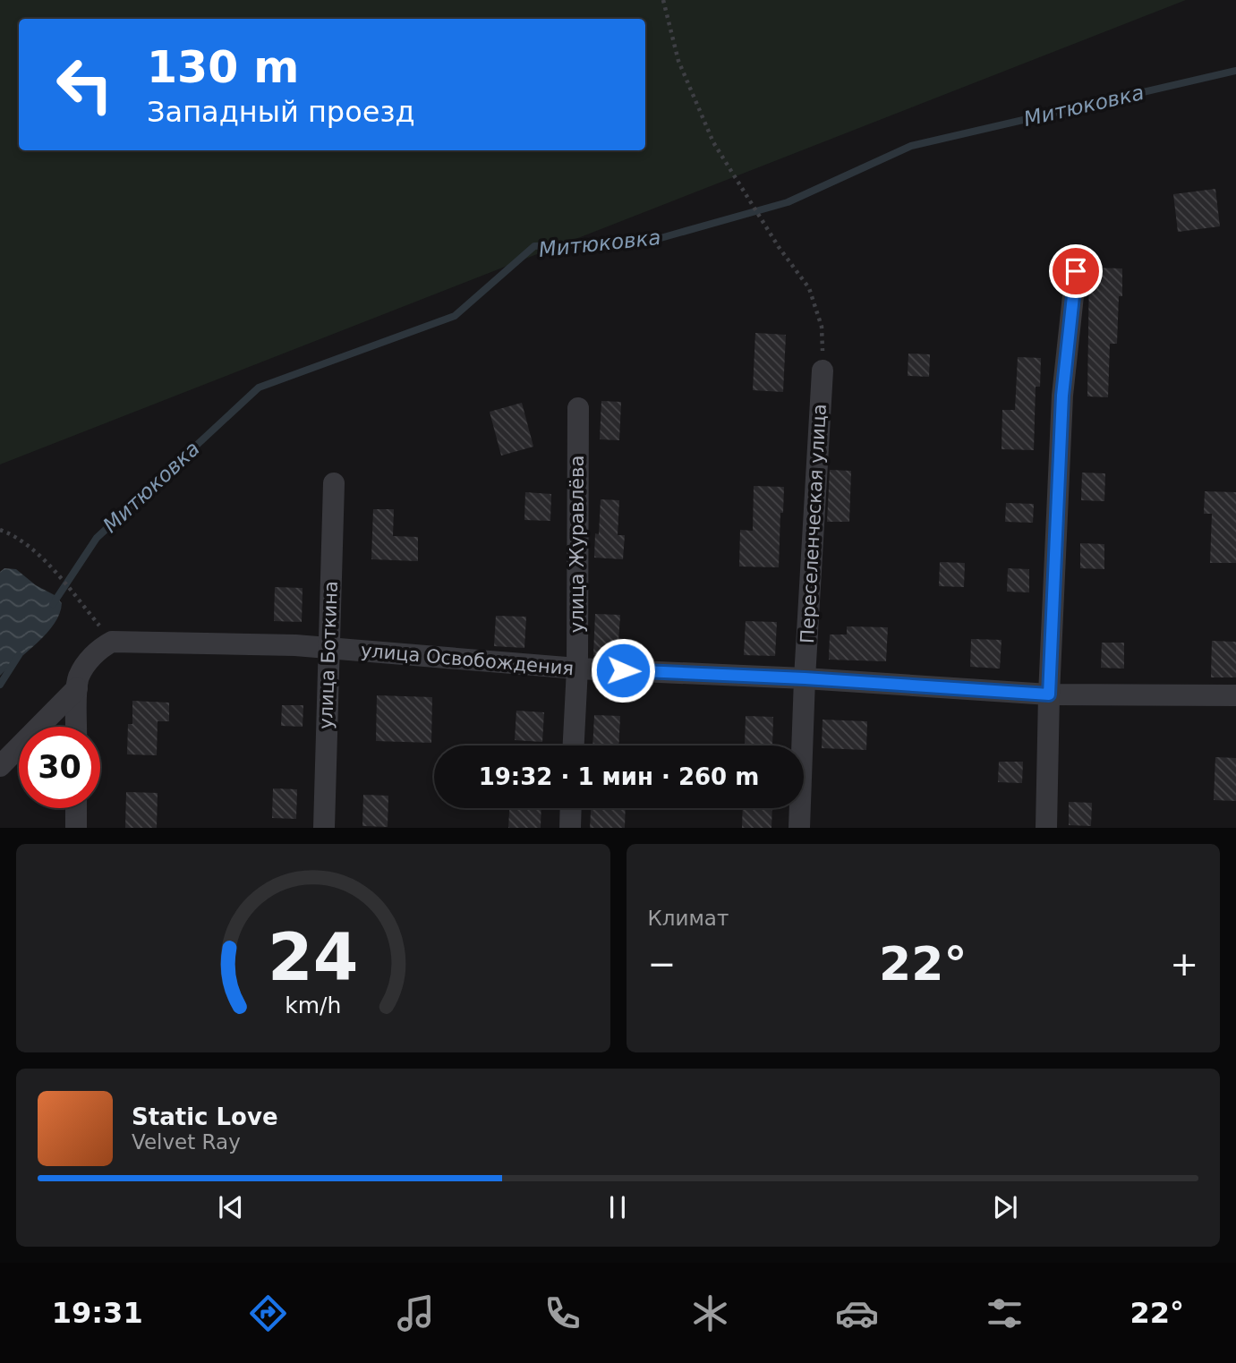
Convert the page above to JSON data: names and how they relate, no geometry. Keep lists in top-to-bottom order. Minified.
{"streets":{"street":["Переселенческая улица","улица Журавлёва","улица Боткина","улица Освобождения"]},"crossings":[["Переселенческая улица","улица Освобождения"],["улица Журавлёва","улица Освобождения"],["улица Боткина","улица Освобождения"]],"water":["Митюковка"],"page":{"turn":["130 m","Западный проезд"],"limit":"30","trip":"19:32 · 1 мин · 260 m","tile":"Климат","heat":["−","22°","+"],"song":["Static Love","Velvet Ray"],"tabs":["19:31","22°"],"gauge":["24","km/h"]}}
